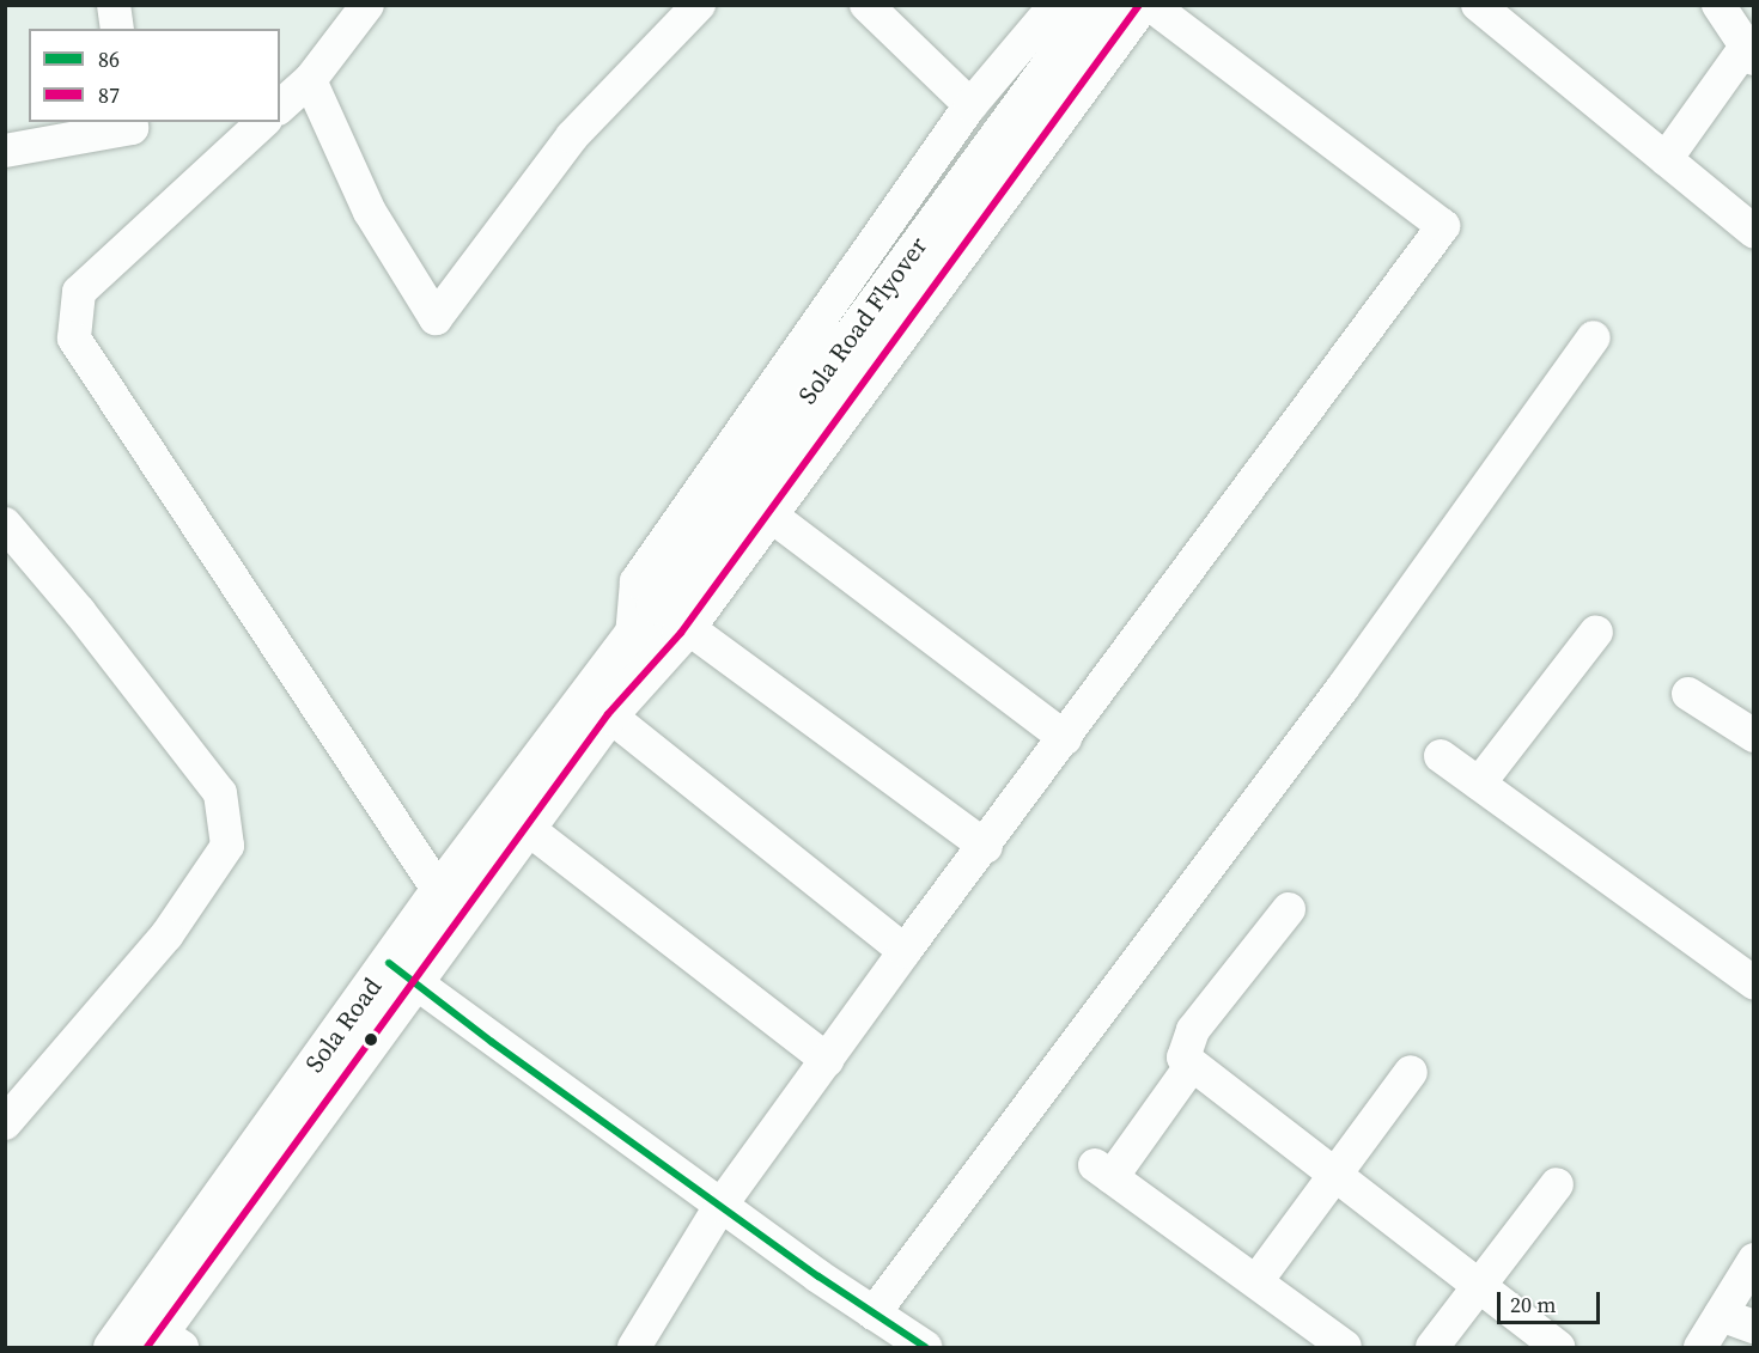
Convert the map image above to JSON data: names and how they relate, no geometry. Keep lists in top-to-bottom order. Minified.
{"streets":{"main road":["Sola Road Flyover","Sola Road"]},"crossings":[["Sola Road Flyover","Sola Road"]],"lines":["transit line 87","transit line 86"],"legend":["86","87"],"scale_bar":"20 m"}
